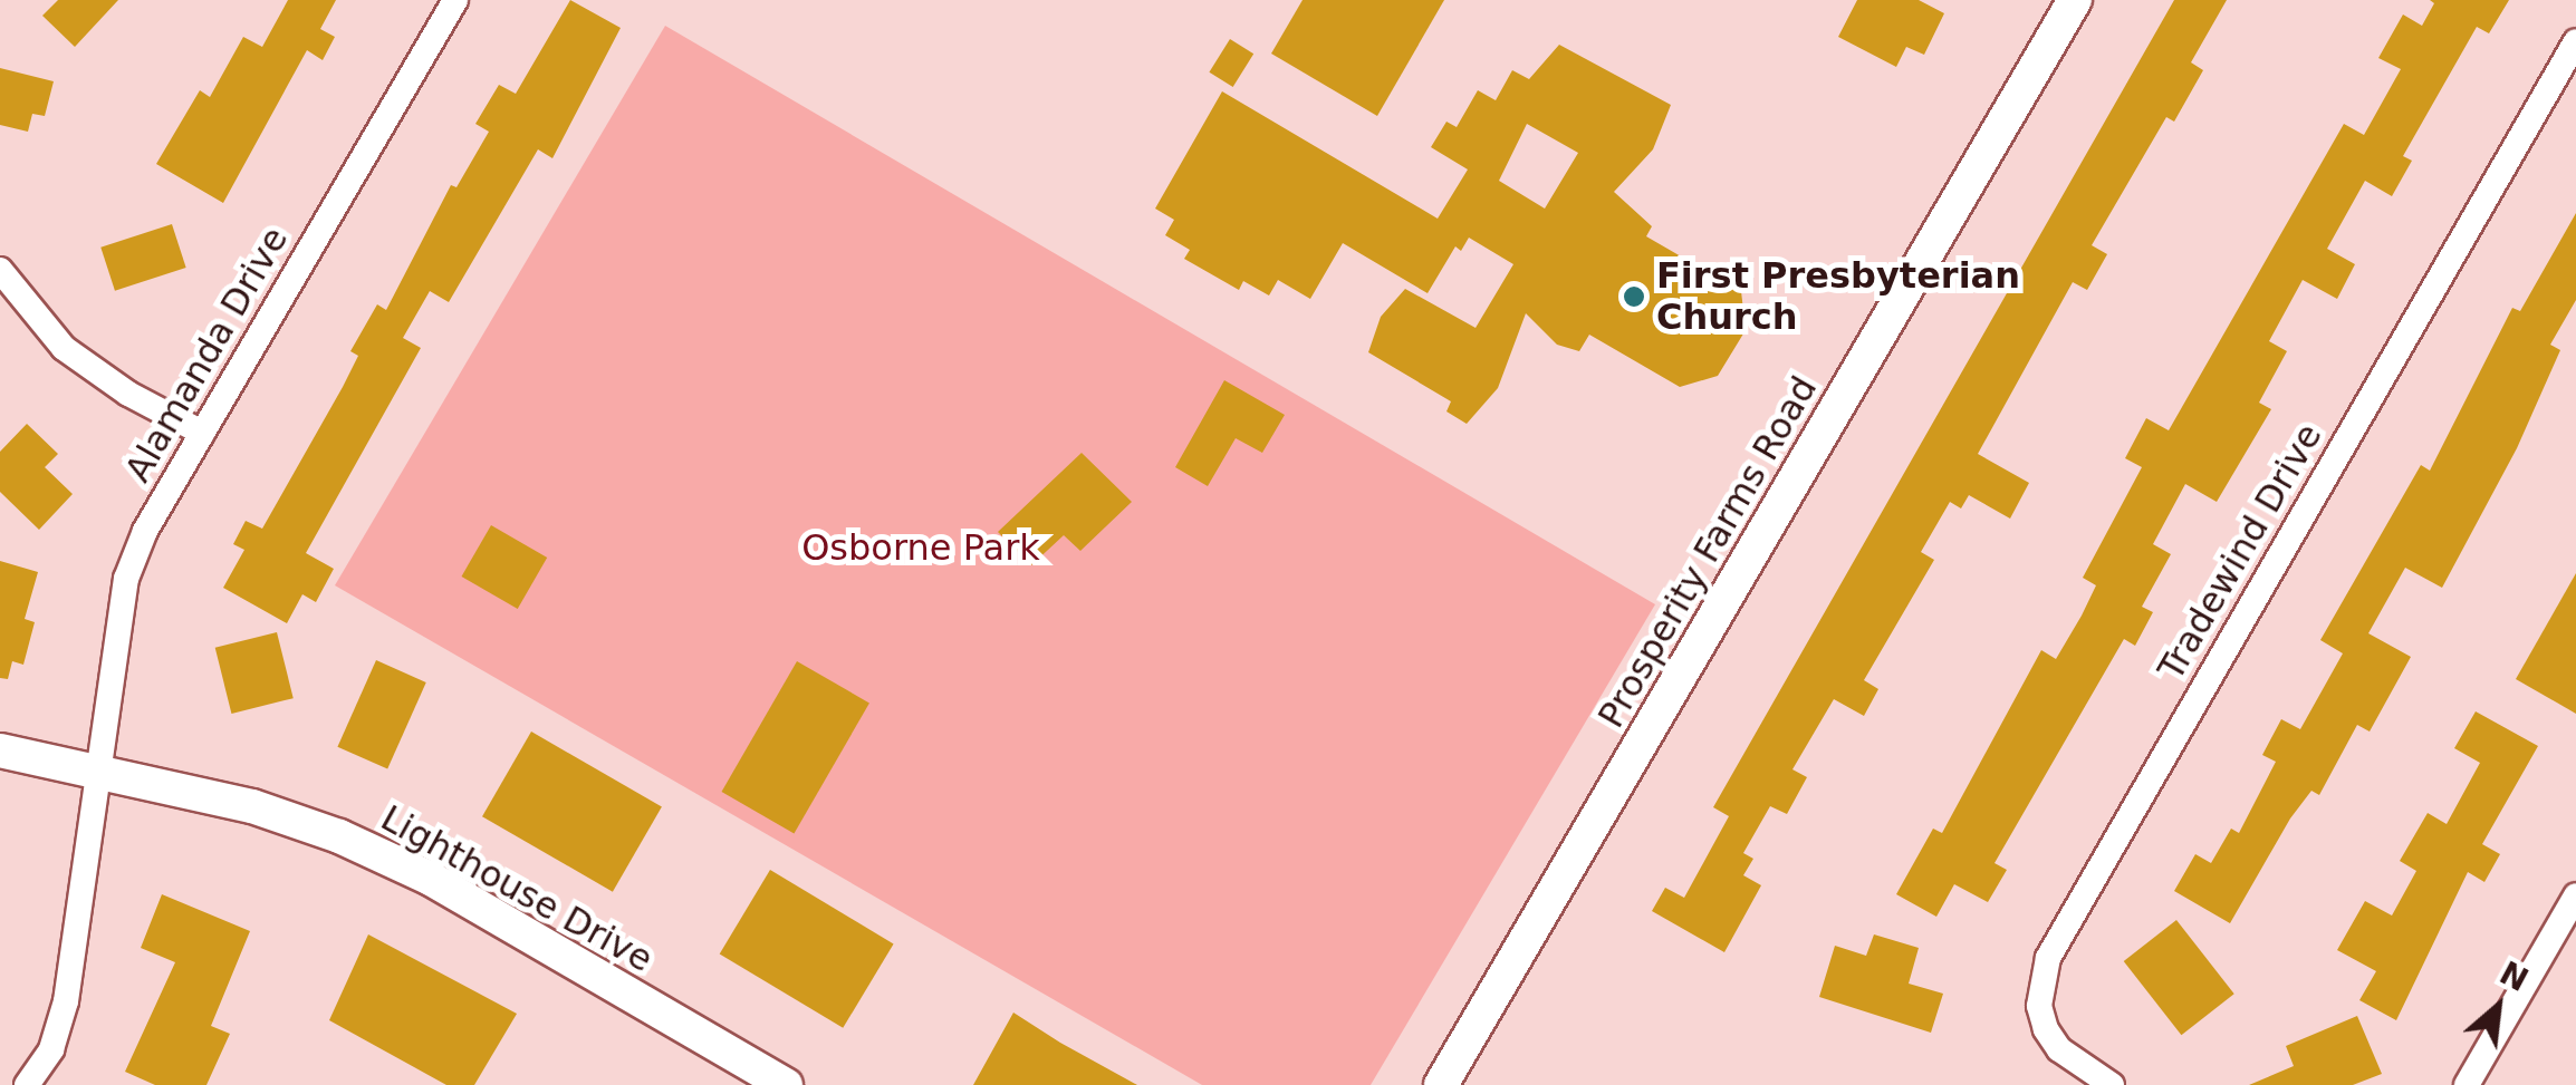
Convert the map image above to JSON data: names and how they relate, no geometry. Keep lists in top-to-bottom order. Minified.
{"streets":{"street":["Alamanda Drive","Prosperity Farms Road","Tradewind Drive","Lighthouse Drive"]},"crossings":[["Alamanda Drive","Lighthouse Drive"]],"parks":["Osborne Park"],"places":["First Presbyterian Church"],"north":"top right"}
